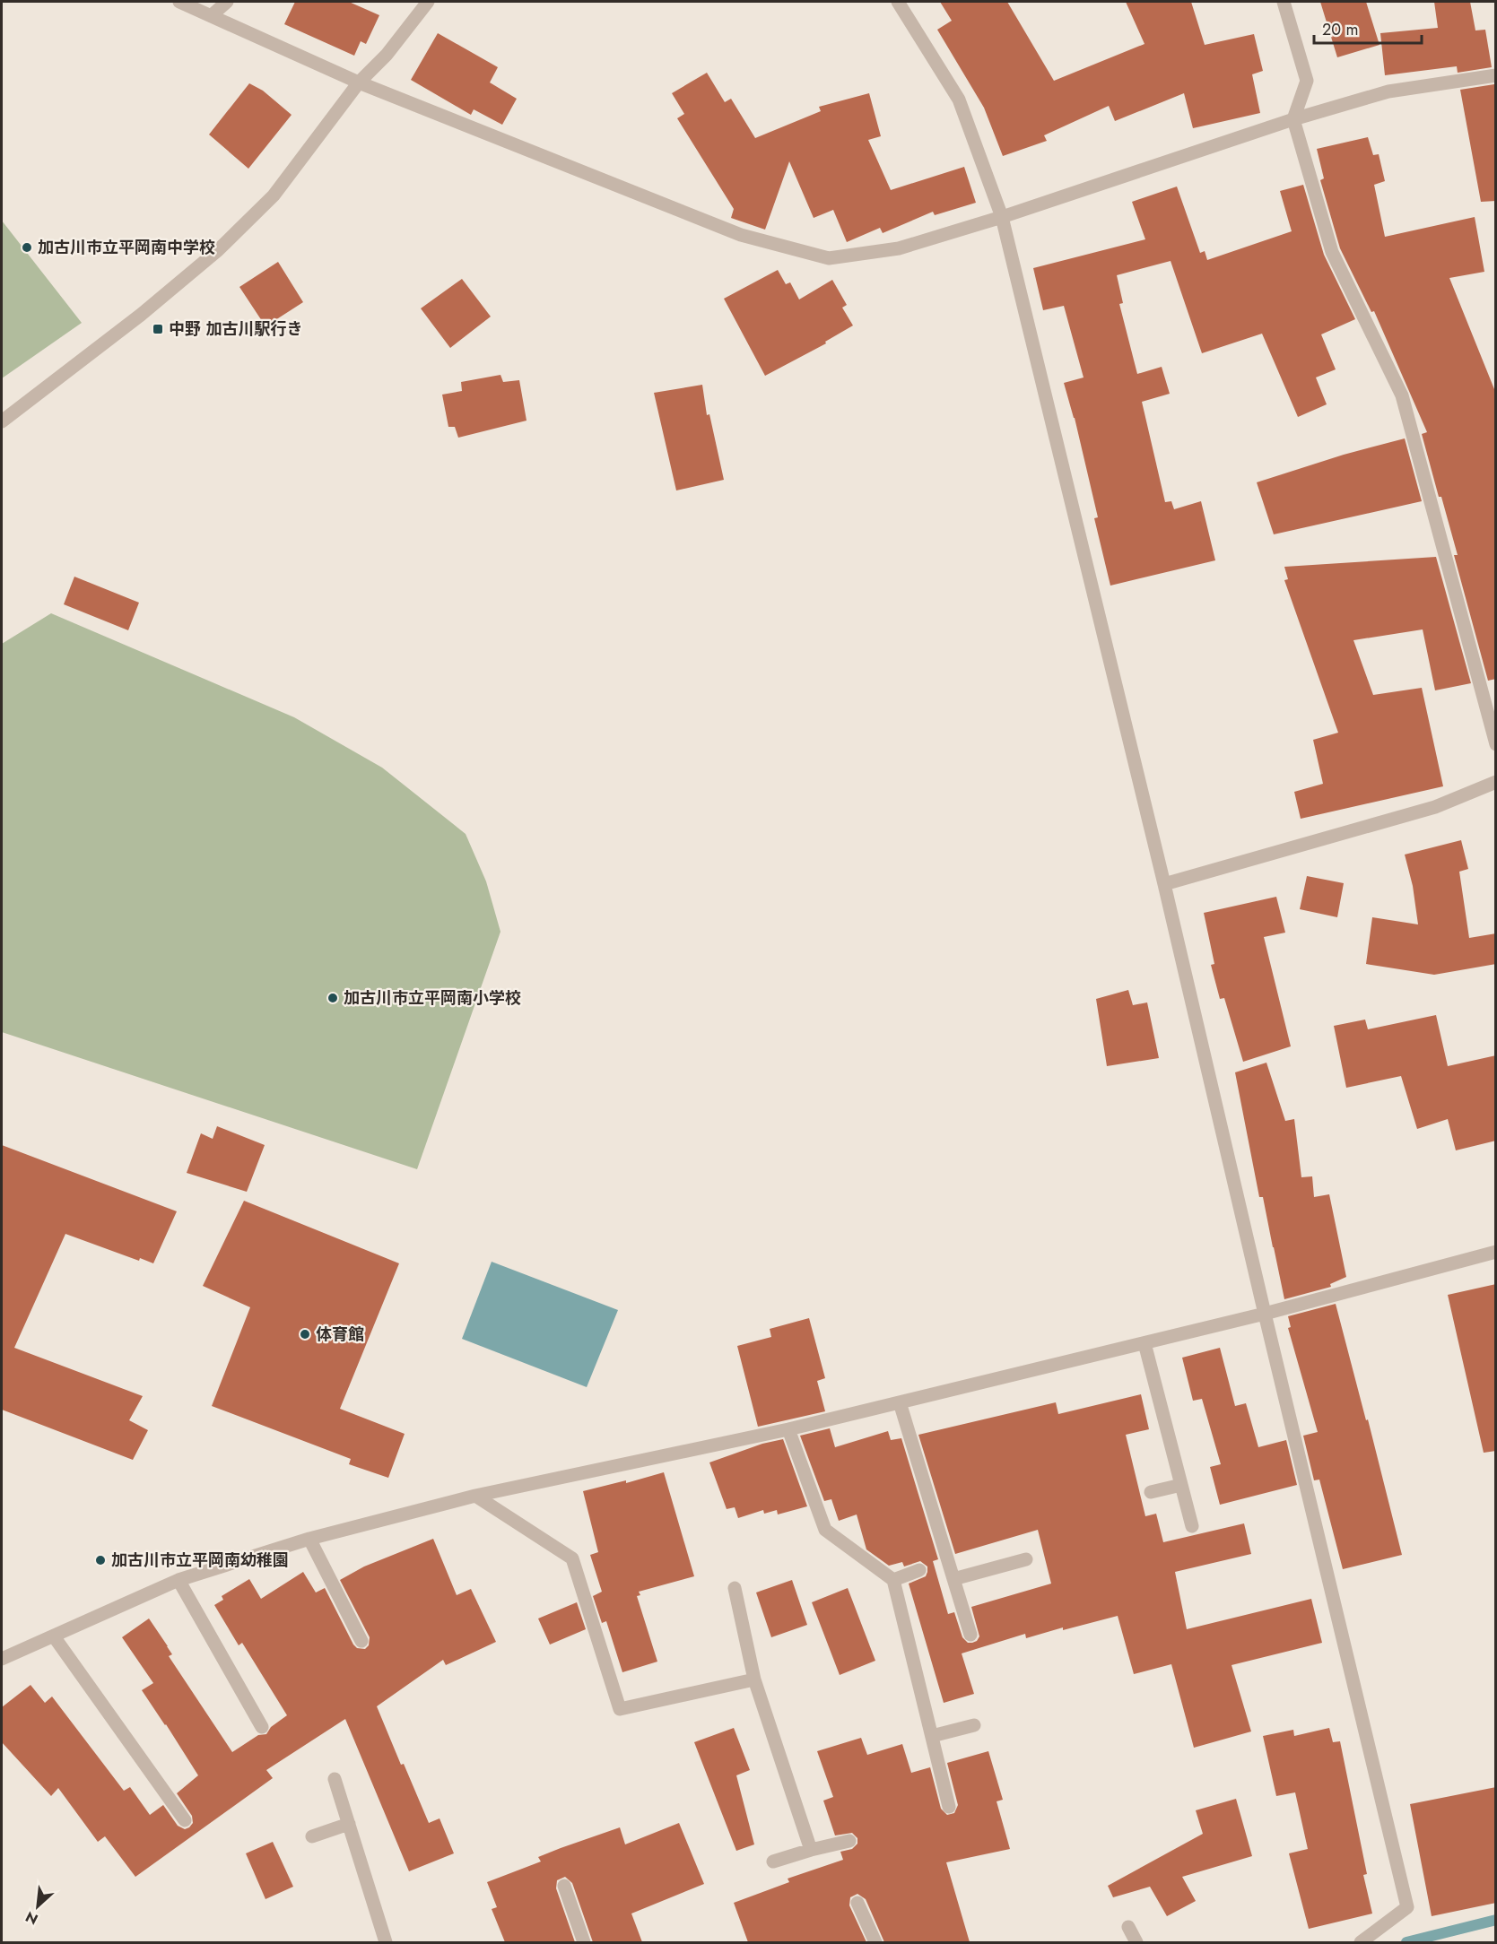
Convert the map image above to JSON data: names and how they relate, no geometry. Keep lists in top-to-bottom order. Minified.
{"places":{"other":["加古川市立平岡南中学校","加古川市立平岡南小学校","体育館","加古川市立平岡南幼稚園"],"transit":["中野 加古川駅行き"]},"scale_bar":"20 m","north":"bottom left"}
